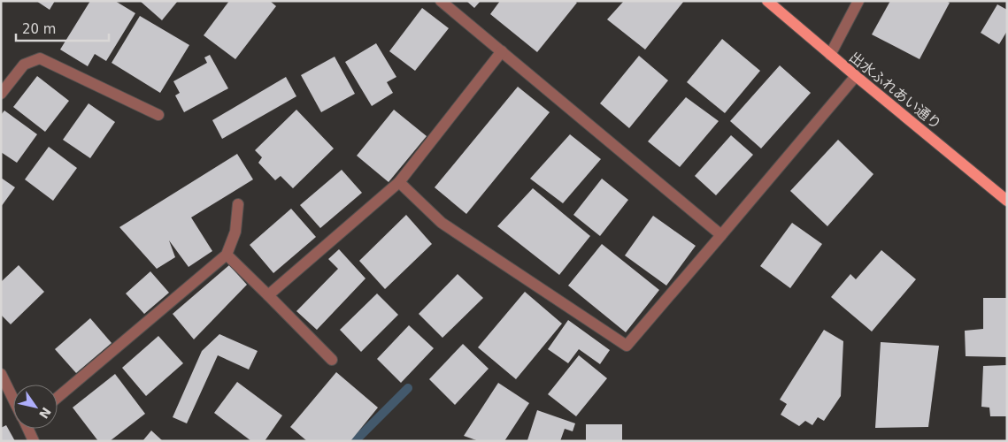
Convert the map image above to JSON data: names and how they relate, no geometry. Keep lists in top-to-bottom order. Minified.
{"streets":{"main road":["出水ふれあい通り"]},"scale_bar":"20 m","north":"bottom right"}
